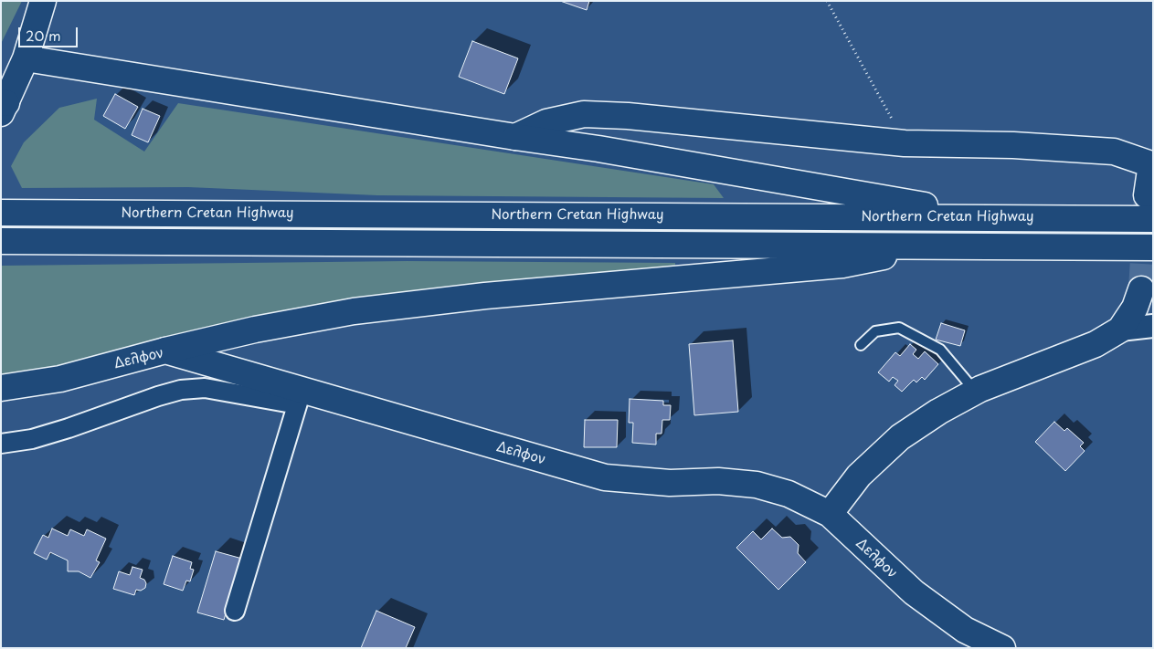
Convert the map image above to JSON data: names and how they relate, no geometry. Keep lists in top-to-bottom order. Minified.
{"streets":{"main road":["Northern Cretan Highway","Δελφον"]},"scale_bar":"20 m"}
